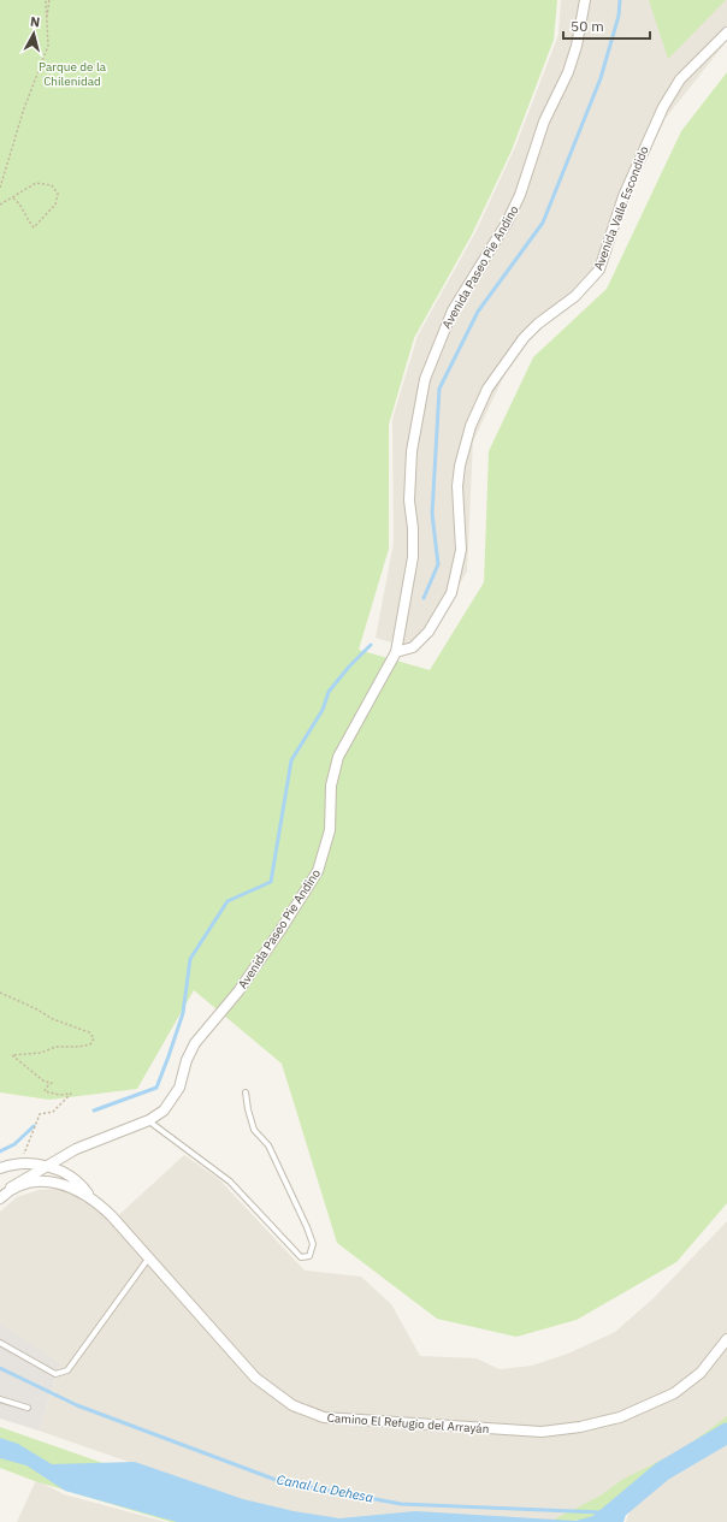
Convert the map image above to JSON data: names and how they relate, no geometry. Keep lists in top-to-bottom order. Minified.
{"streets":{"street":["Avenida Valle Escondido","Avenida Paseo Pie Andino","Camino El Refugio del Arrayán"]},"crossings":[["Avenida Valle Escondido","Avenida Paseo Pie Andino"],["Avenida Paseo Pie Andino","Camino El Refugio del Arrayán"]],"water":["Canal La Dehesa"],"parks":["Parque de la Chilenidad"],"scale_bar":"50 m","north":"top"}
